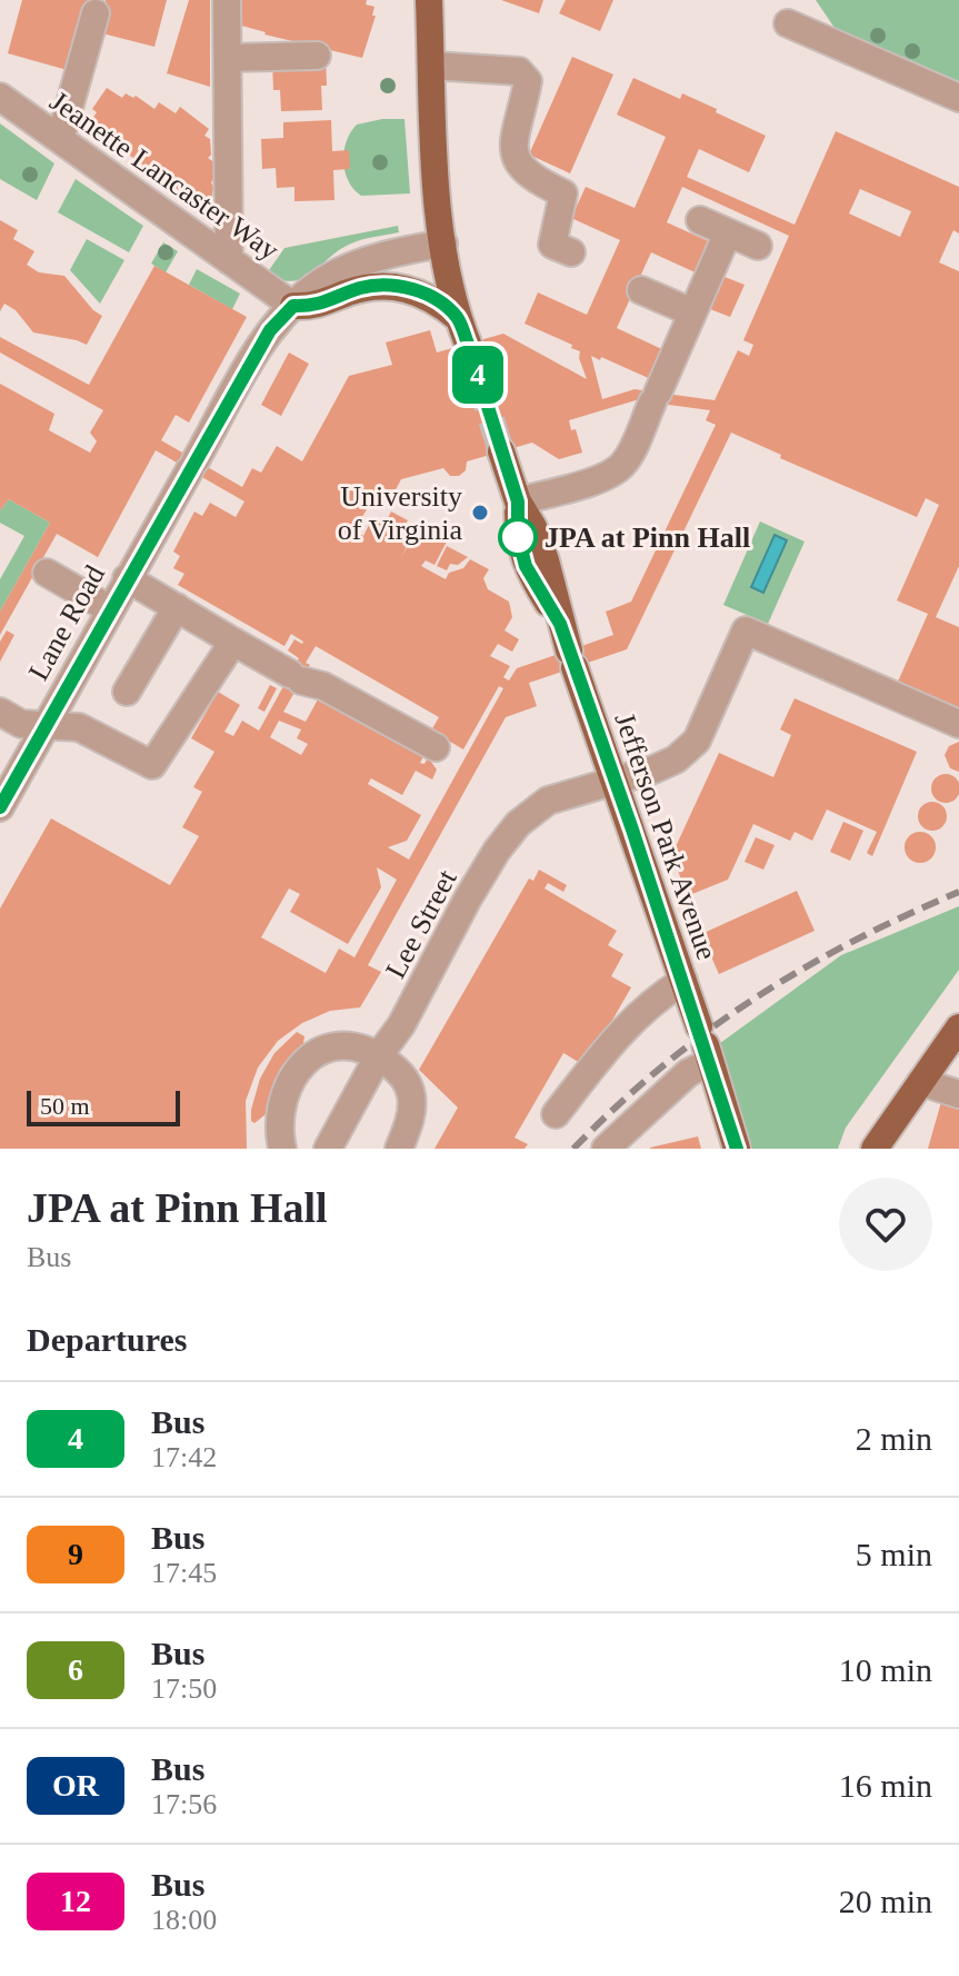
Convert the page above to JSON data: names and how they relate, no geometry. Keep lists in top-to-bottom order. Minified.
{"streets":{"main road":["Jefferson Park Avenue"],"street":["Jeanette Lancaster Way","Lane Road","Lee Street"]},"crossings":[["Jeanette Lancaster Way","Lane Road"],["Jefferson Park Avenue","Lee Street"]],"places":["University of Virginia","JPA at Pinn Hall"],"lines":["bus line 4"],"scale_bar":"50 m","page":{"on_map":"4","scale":"50 m","heading":[["JPA at Pinn Hall","Bus"],"Departures"],"list":[{"mark":"4","name":"Bus","note":"17:42","value":"2 min"},{"mark":"9","name":"Bus","note":"17:45","value":"5 min"},{"mark":"6","name":"Bus","note":"17:50","value":"10 min"},{"mark":"OR","name":"Bus","note":"17:56","value":"16 min"},{"mark":"12","name":"Bus","note":"18:00","value":"20 min"}]}}
